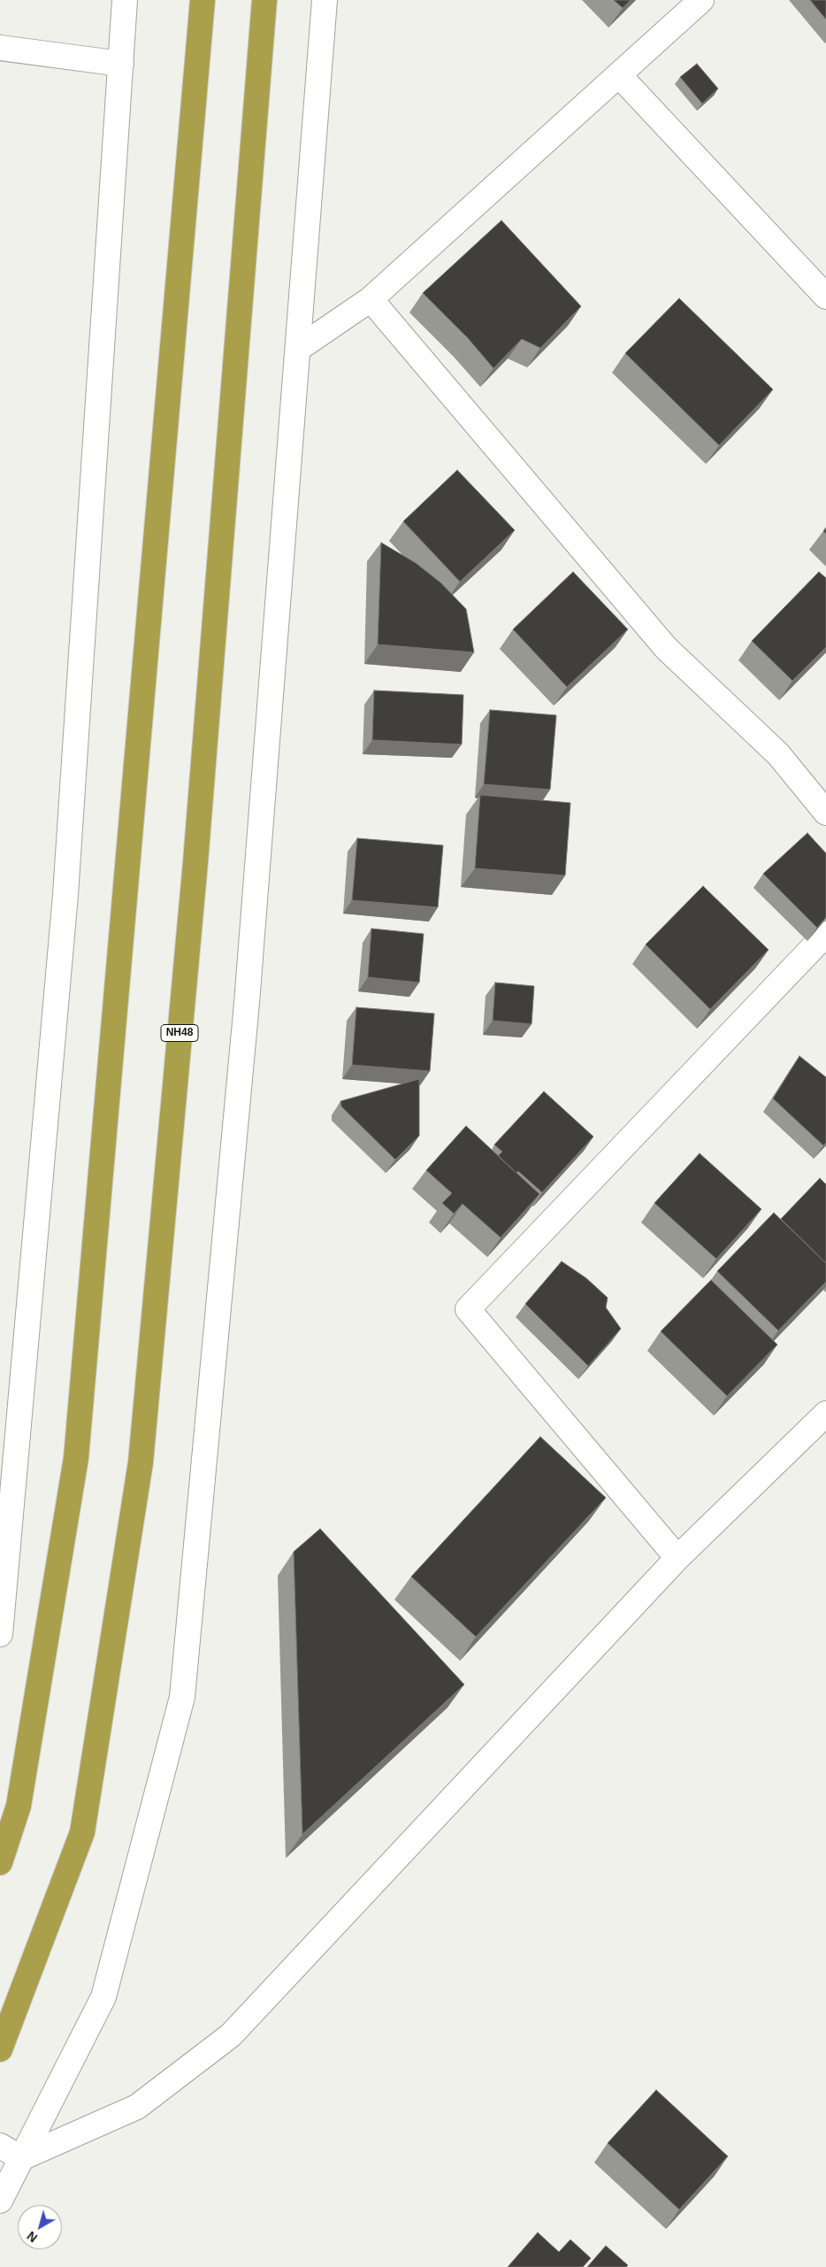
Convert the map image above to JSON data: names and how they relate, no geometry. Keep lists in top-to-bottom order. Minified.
{"streets":{"highway":["NH48"]},"north":"bottom left"}
